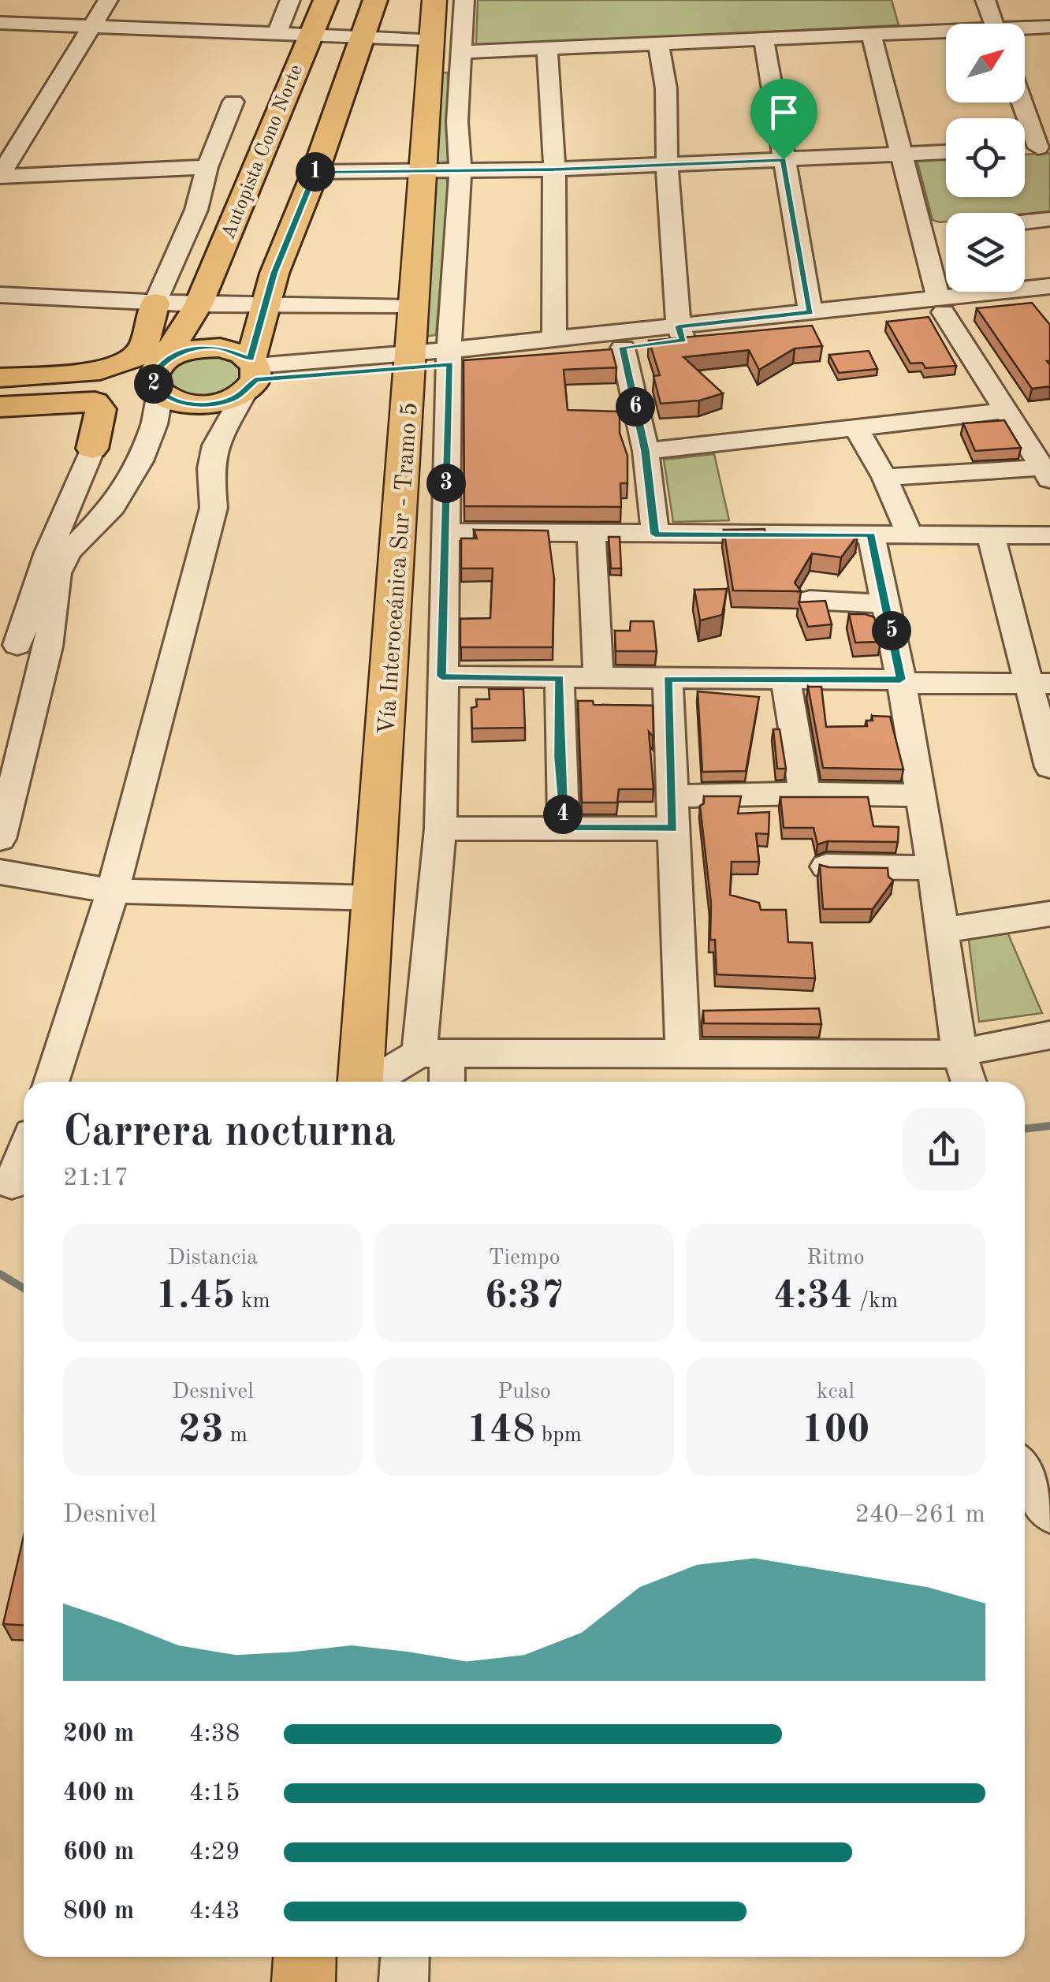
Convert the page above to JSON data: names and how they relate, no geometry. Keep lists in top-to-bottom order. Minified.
{"streets":{"highway":["Vía Interoceánica Sur - Tramo 5"],"main road":["Autopista Cono Norte"]},"north":"top right","page":{"pins":["1","2","6","3","5","4"],"heading":["Carrera nocturna","21:17"],"stats":[["Distancia","1.45 km"],["Tiempo","6:37"],["Ritmo","4:34 /km"],["Desnivel","23 m"],["Pulso","148 bpm"],["kcal","100"]],"chart":["Desnivel","240–261 m"],"list":[{"name":"200 m","note":"4:38"},{"name":"400 m","note":"4:15"},{"name":"600 m","note":"4:29"},{"name":"800 m","note":"4:43"}]}}
